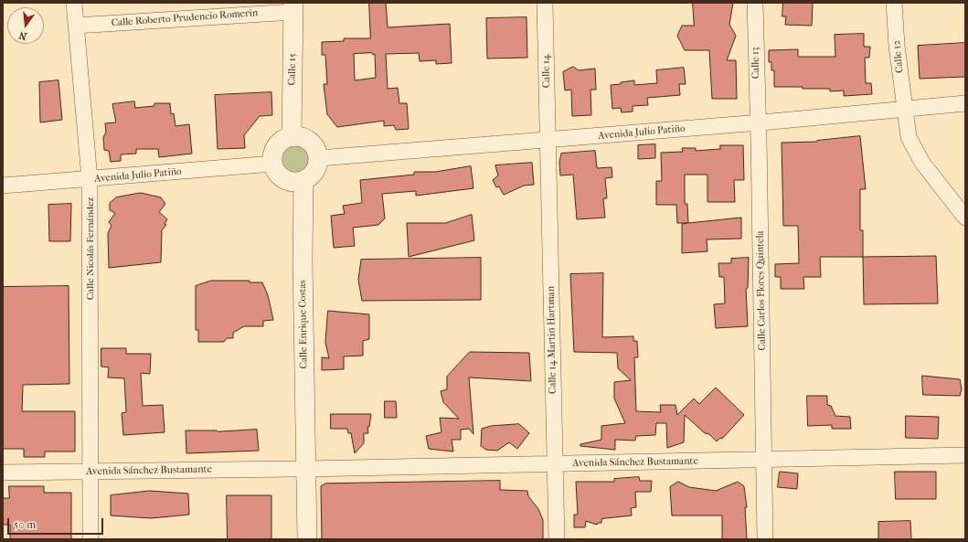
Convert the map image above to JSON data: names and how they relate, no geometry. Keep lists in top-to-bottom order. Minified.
{"streets":{"street":["Calle Roberto Prudencio Romerin","Calle 12","Calle 13","Calle 15","Calle 14","Avenida Julio Patiño","Calle Nicolás Fernández","Calle Carlos Flores Quintela","Calle Enrique Costas","Calle 14 Martin Hartman","Avenida Sánchez Bustamante"]},"crossings":[["Calle Roberto Prudencio Romerin","Calle 15"],["Calle Roberto Prudencio Romerin","Calle Nicolás Fernández"],["Calle 12","Avenida Julio Patiño"],["Calle 13","Avenida Julio Patiño"],["Calle 13","Calle Carlos Flores Quintela"],["Calle 15","Avenida Julio Patiño"],["Calle 15","Calle Enrique Costas"],["Calle 14","Avenida Julio Patiño"],["Calle 14","Calle 14 Martin Hartman"],["Avenida Julio Patiño","Calle Nicolás Fernández"],["Avenida Julio Patiño","Calle Carlos Flores Quintela"],["Avenida Julio Patiño","Calle Enrique Costas"],["Avenida Julio Patiño","Calle 14 Martin Hartman"],["Calle Nicolás Fernández","Avenida Sánchez Bustamante"],["Calle Carlos Flores Quintela","Avenida Sánchez Bustamante"],["Calle Enrique Costas","Avenida Sánchez Bustamante"],["Calle 14 Martin Hartman","Avenida Sánchez Bustamante"]],"scale_bar":"50 m","north":"bottom"}
